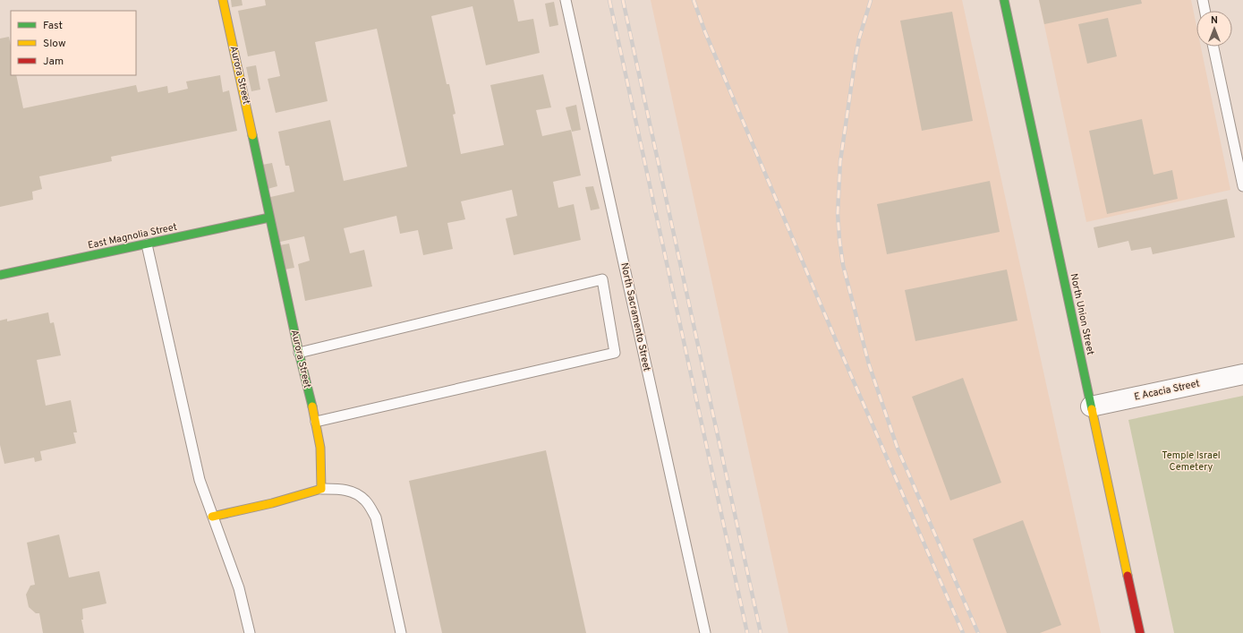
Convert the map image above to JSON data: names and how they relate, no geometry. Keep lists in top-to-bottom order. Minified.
{"streets":{"street":["Aurora Street","East Magnolia Street","North Union Street","E Acacia Street"],"lane":["North Sacramento Street"]},"crossings":[["Aurora Street","East Magnolia Street"],["North Union Street","E Acacia Street"]],"parks":["Temple Israel Cemetery"],"legend":["Fast","Slow","Jam"],"north":"top"}
